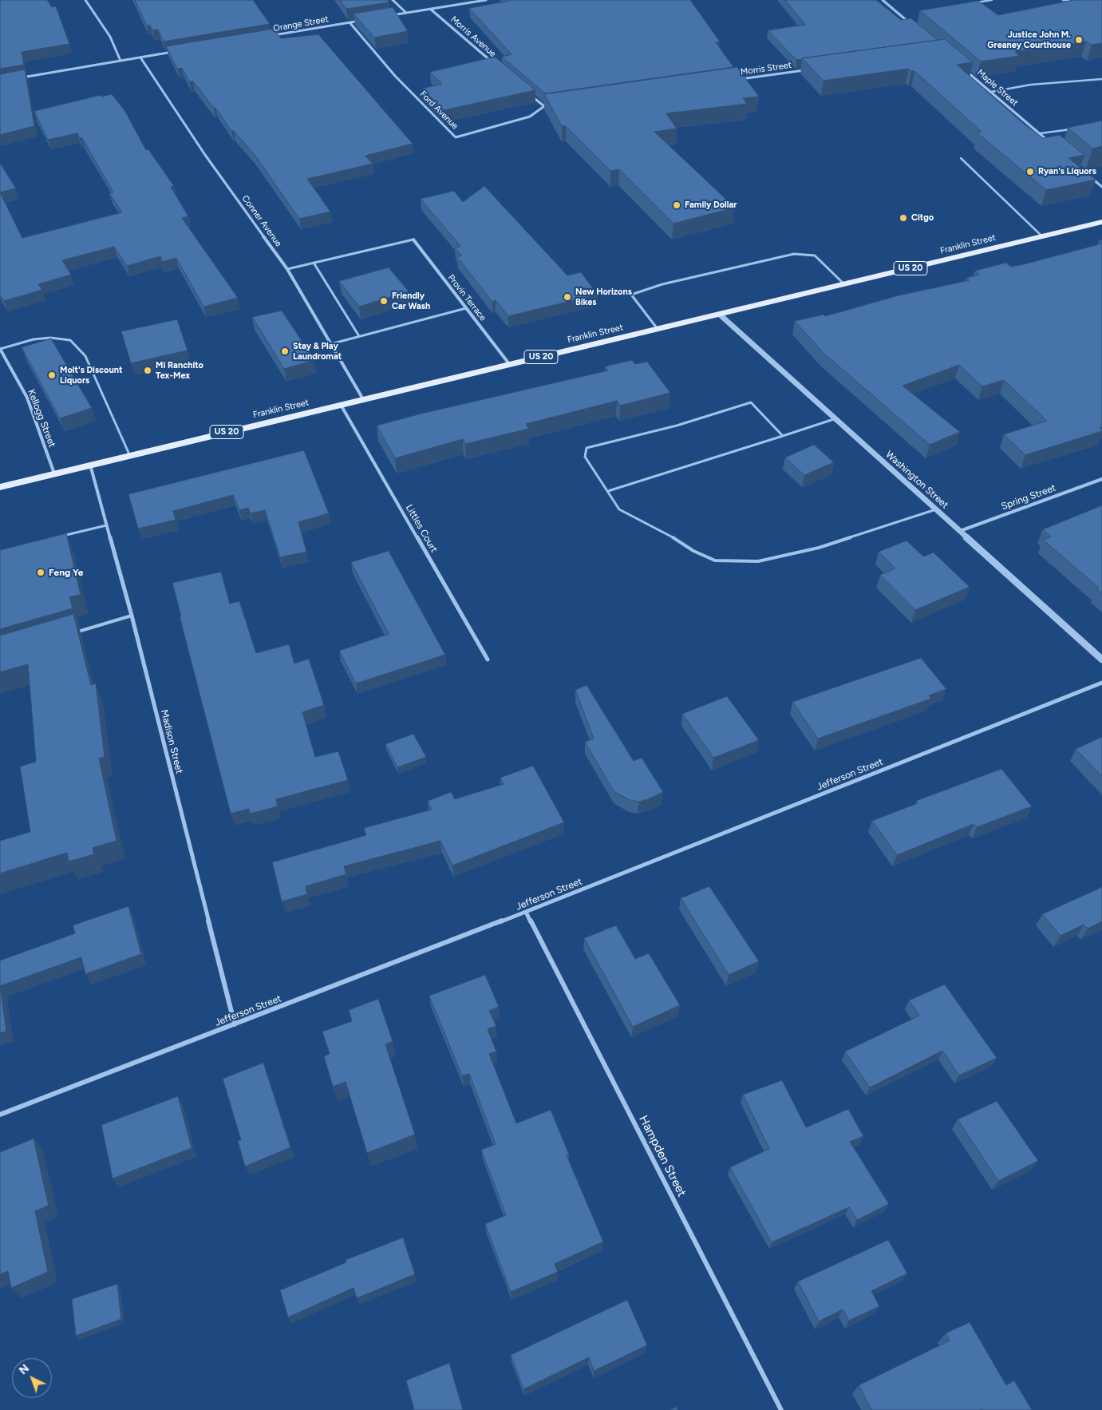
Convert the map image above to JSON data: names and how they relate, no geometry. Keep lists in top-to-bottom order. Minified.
{"streets":{"main road":["Franklin Street","US 20"],"street":["Orange Street","Morris Avenue","Morris Street","Maple Street","Ford Avenue","Conner Avenue","Provin Terrace","Kellogg Street","Washington Street","Spring Street","Littles Court","Madison Street","Jefferson Street","Hampden Street"]},"crossings":[["Orange Street","Ford Avenue"],["Conner Avenue","Franklin Street"],["Franklin Street","Provin Terrace"],["Franklin Street","Kellogg Street"],["Franklin Street","Washington Street"],["Franklin Street","Littles Court"],["Franklin Street","Madison Street"],["Washington Street","Spring Street"],["Madison Street","Jefferson Street"],["Jefferson Street","Hampden Street"]],"places":["Justice John M. Greaney Courthouse","Ryan's Liquors","Family Dollar","Citgo","New Horizons Bikes","Friendly Car Wash","Stay & Play Laundromat","Mi Ranchito Tex-Mex","Molt's Discount Liquors","Feng Ye"],"north":"top left"}
